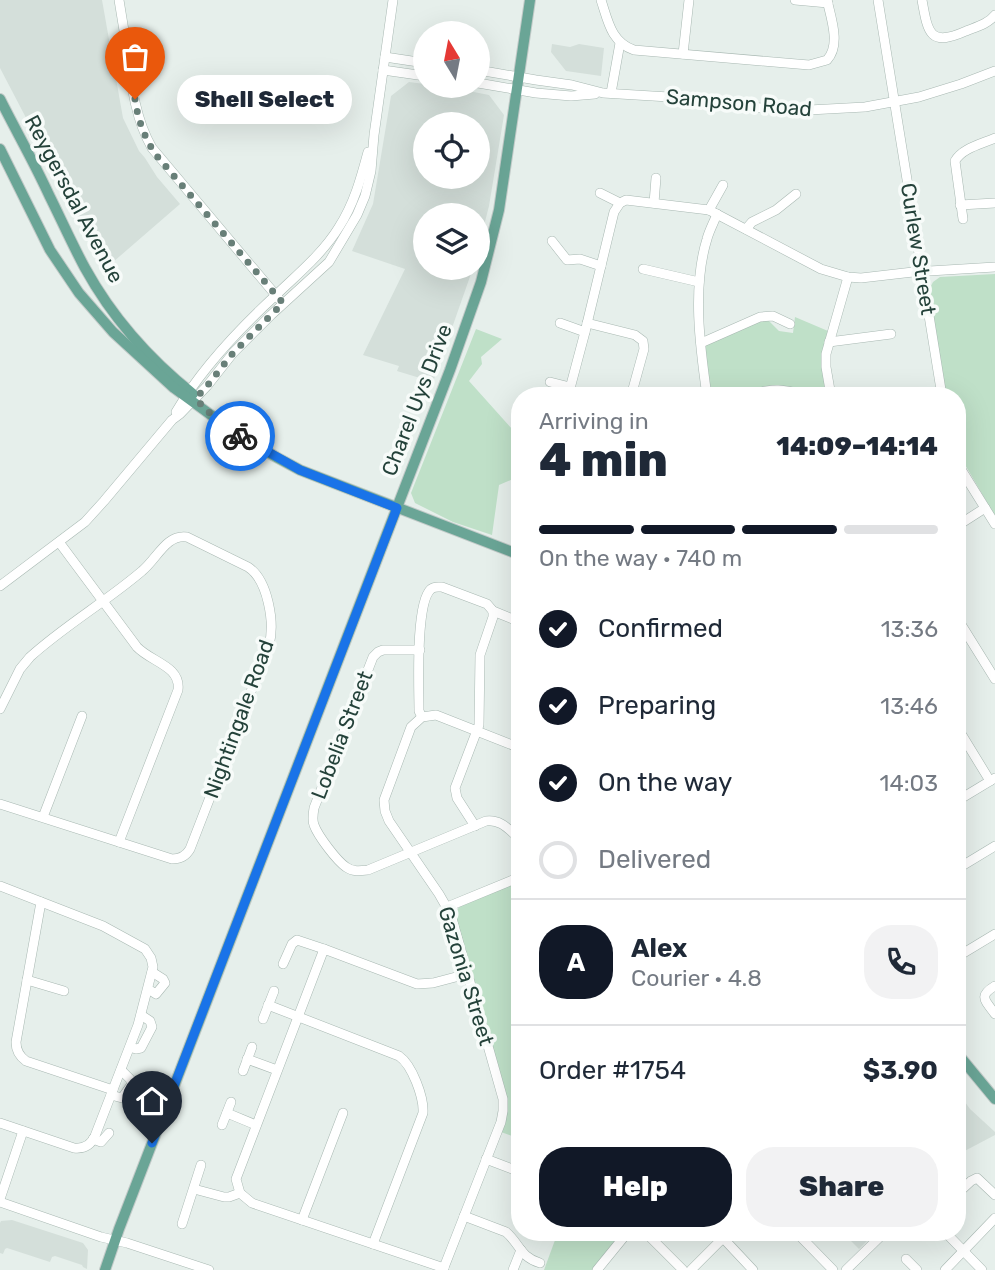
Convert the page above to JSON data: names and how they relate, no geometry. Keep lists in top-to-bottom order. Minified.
{"streets":{"main road":["Reygersdal Avenue","Charel Uys Drive"],"street":["Sampson Road","Curlew Street","Nightingale Road","Lobelia Street","Gazonia Street"]},"crossings":[["Sampson Road","Curlew Street"],["Sampson Road","Charel Uys Drive"],["Reygersdal Avenue","Charel Uys Drive"],["Lobelia Street","Gazonia Street"]],"places":["Shell Select"],"north":"top","page":{"bubble":"Shell Select","heading":["4 min","Arriving in","14:09–14:14"],"panel":["Alex","Courier · 4.8","Order #1754","$3.90"],"bar":"On the way · 740 m","list":[["Confirmed","13:36"],["Preparing","13:46"],["On the way","14:03"],"Delivered"],"round":"A","buttons":["Help","Share"]}}
